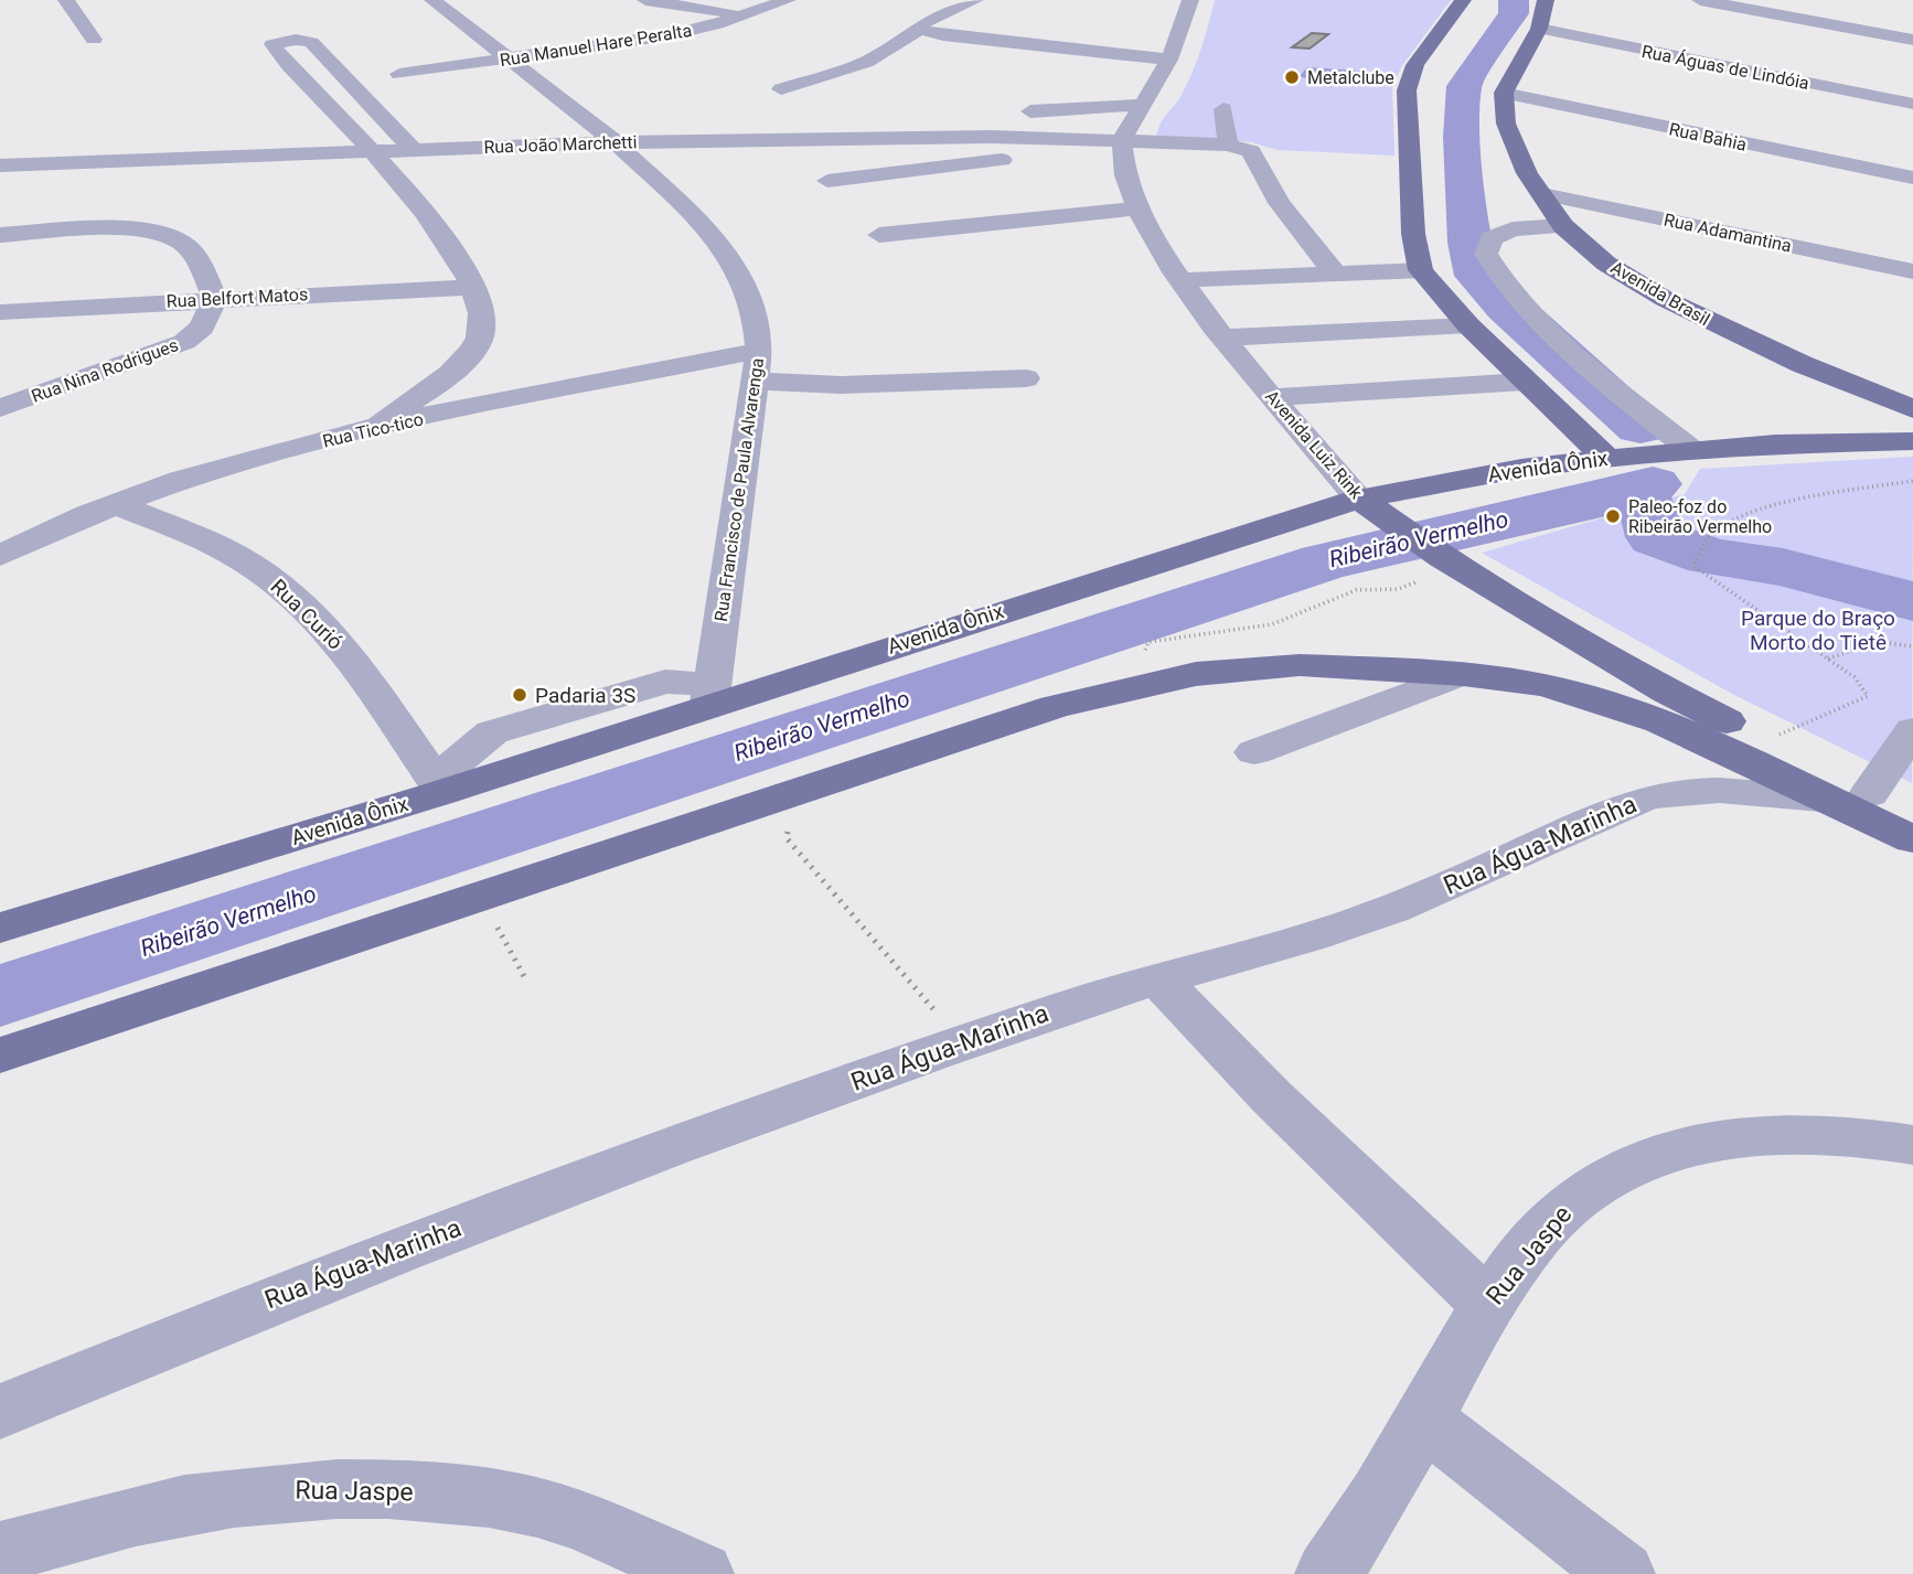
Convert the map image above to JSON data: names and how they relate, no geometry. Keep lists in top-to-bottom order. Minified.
{"streets":{"main road":["Avenida Brasil","Avenida Luiz Rink","Avenida Ônix","Rua Água-Marinha"],"street":["Rua Manuel Hare Peralta","Rua Águas de Lindóia","Rua Bahia","Rua João Marchetti","Rua Adamantina","Rua Belfort Matos","Rua Nina Rodrigues","Rua Tico-tico","Rua Francisco de Paula Alvarenga","Rua Curió","Rua Jaspe"]},"crossings":[["Rua Manuel Hare Peralta","Rua Francisco de Paula Alvarenga"],["Rua Bahia","Avenida Brasil"],["Rua João Marchetti","Avenida Luiz Rink"],["Rua João Marchetti","Rua Francisco de Paula Alvarenga"],["Rua Adamantina","Avenida Brasil"],["Rua Belfort Matos","Rua Nina Rodrigues"],["Rua Tico-tico","Rua Francisco de Paula Alvarenga"],["Rua Tico-tico","Rua Curió"],["Avenida Luiz Rink","Avenida Ônix"],["Avenida Luiz Rink","Rua Água-Marinha"],["Avenida Ônix","Rua Francisco de Paula Alvarenga"],["Avenida Ônix","Rua Curió"]],"water":["Ribeirão Vermelho"],"parks":["Parque do Braço Morto do Tietê"],"places":["Metalclube","Paleo-foz do Ribeirão Vermelho","Padaria 3S"]}
